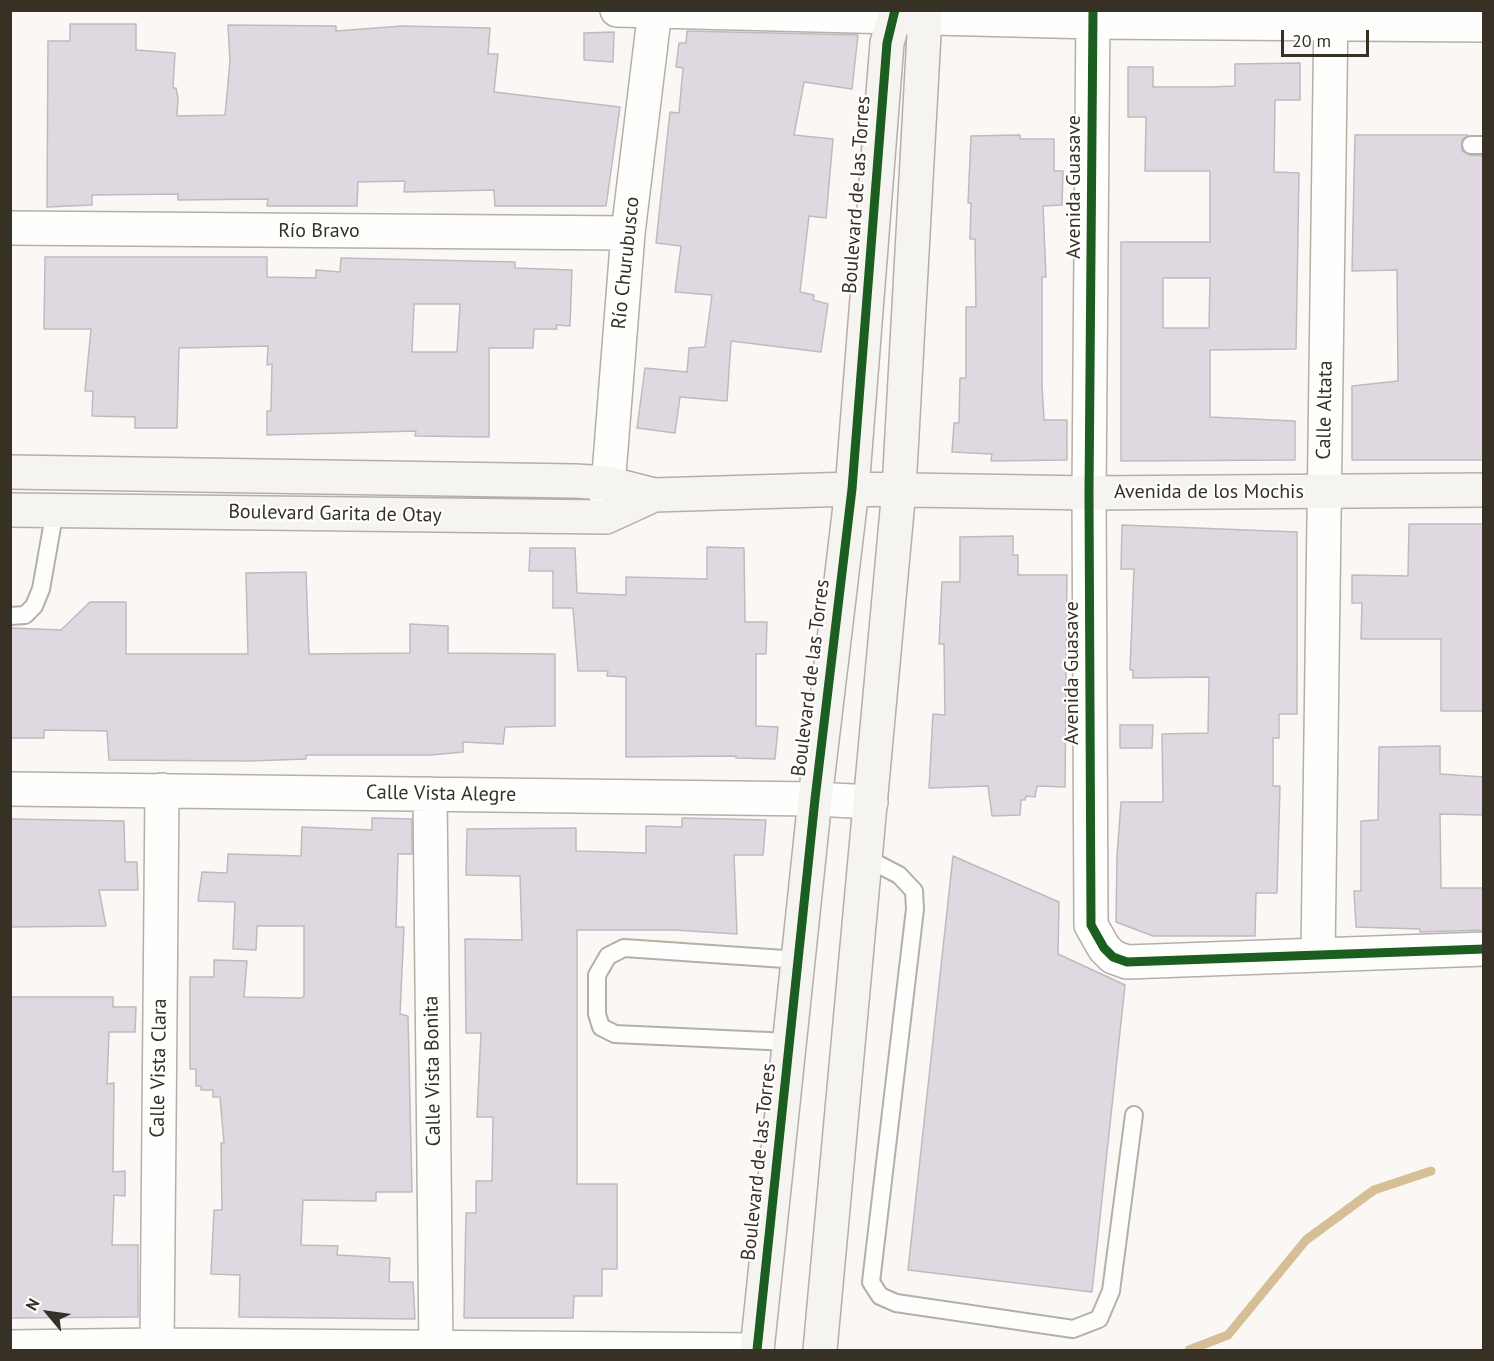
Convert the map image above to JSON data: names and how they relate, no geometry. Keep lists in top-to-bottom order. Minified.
{"streets":{"street":["Avenida Guasave","Boulevard de las Torres","Río Bravo","Río Churubusco","Calle Altata","Avenida de los Mochis","Boulevard Garita de Otay","Calle Vista Alegre","Calle Vista Clara","Calle Vista Bonita"]},"crossings":[["Avenida Guasave","Calle Altata"],["Avenida Guasave","Avenida de los Mochis"],["Boulevard de las Torres","Avenida de los Mochis"],["Boulevard de las Torres","Boulevard Garita de Otay"],["Boulevard de las Torres","Calle Vista Alegre"],["Río Bravo","Río Churubusco"],["Río Churubusco","Boulevard Garita de Otay"],["Calle Altata","Avenida de los Mochis"],["Avenida de los Mochis","Boulevard Garita de Otay"],["Calle Vista Alegre","Calle Vista Clara"],["Calle Vista Alegre","Calle Vista Bonita"]],"scale_bar":"20 m","north":"top left"}
